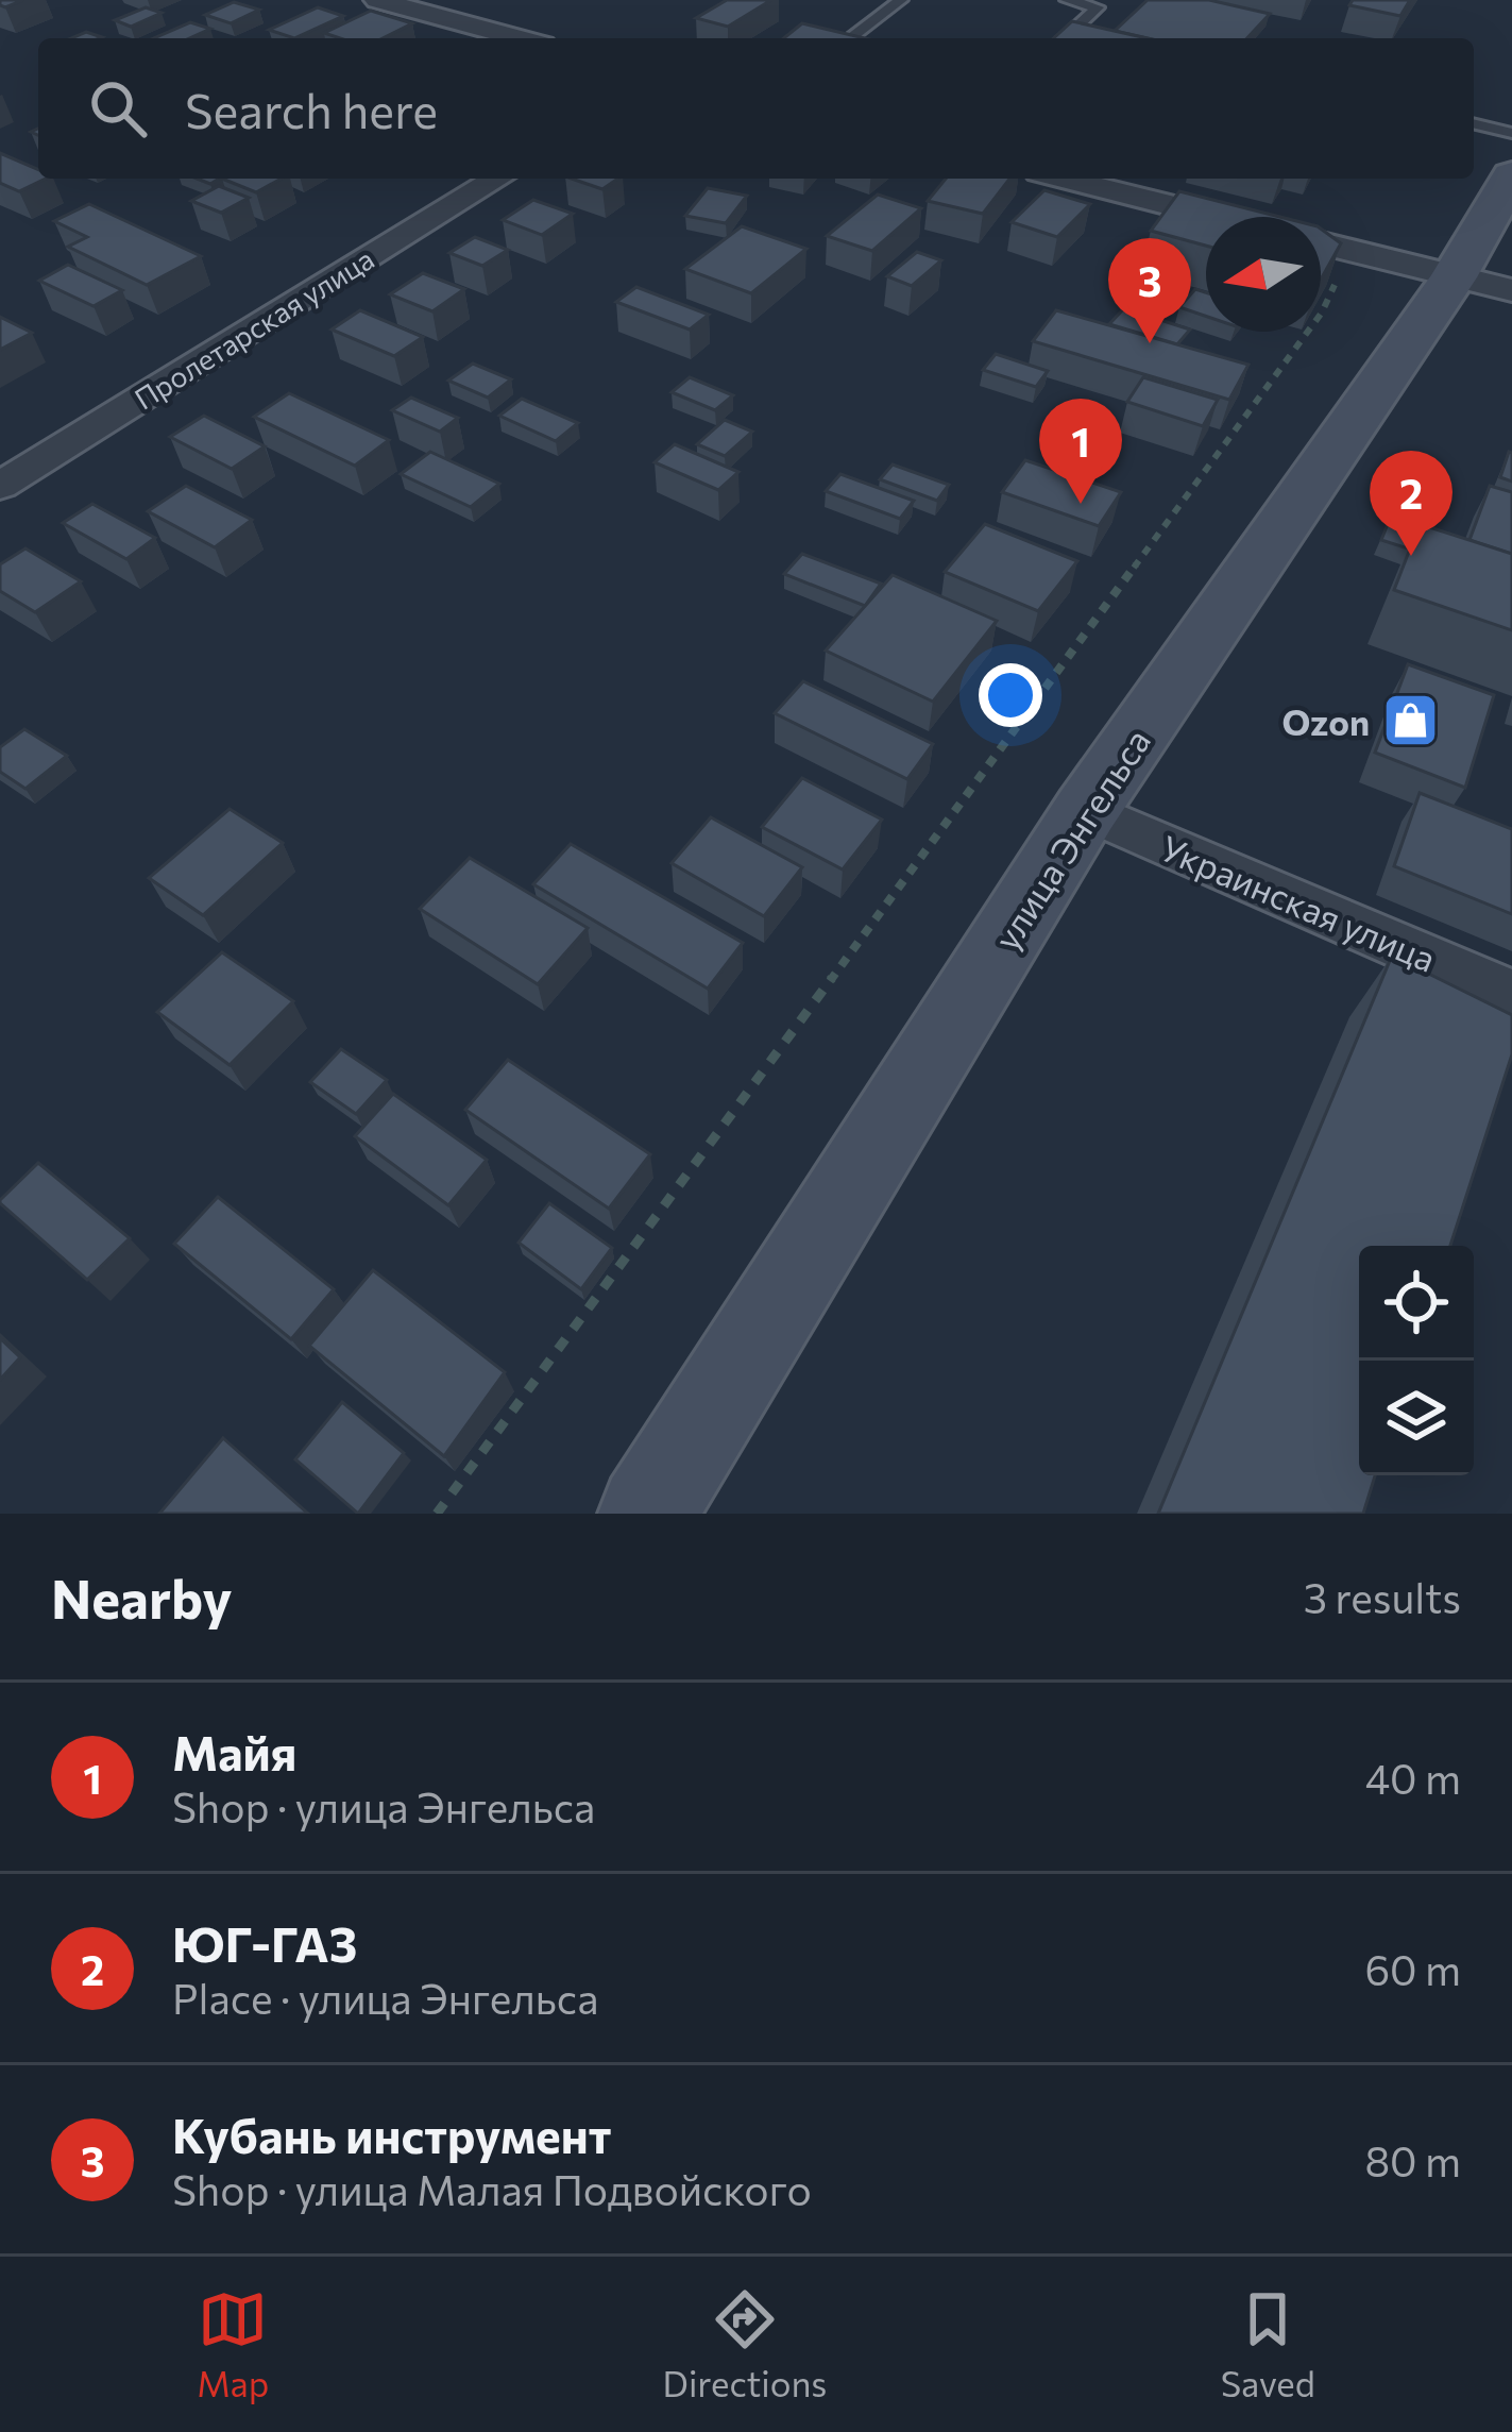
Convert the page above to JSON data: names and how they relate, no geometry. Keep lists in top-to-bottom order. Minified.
{"streets":{"main road":["улица Энгельса"],"street":["Пролетарская улица","Украинская улица"]},"crossings":[["улица Энгельса","Украинская улица"]],"places":{"shop":["Ozon"]},"north":"left","page":{"search":"Search here","pins":["3","1","2"],"heading":["Nearby","3 results"],"list":[{"mark":"1","name":"Майя","note":"Shop · улица Энгельса","value":"40 m"},{"mark":"2","name":"ЮГ-ГАЗ","note":"Place · улица Энгельса","value":"60 m"},{"mark":"3","name":"Кубань инструмент","note":"Shop · улица Малая Подвойского","value":"80 m"}],"nav":["Map","Directions","Saved"]}}
